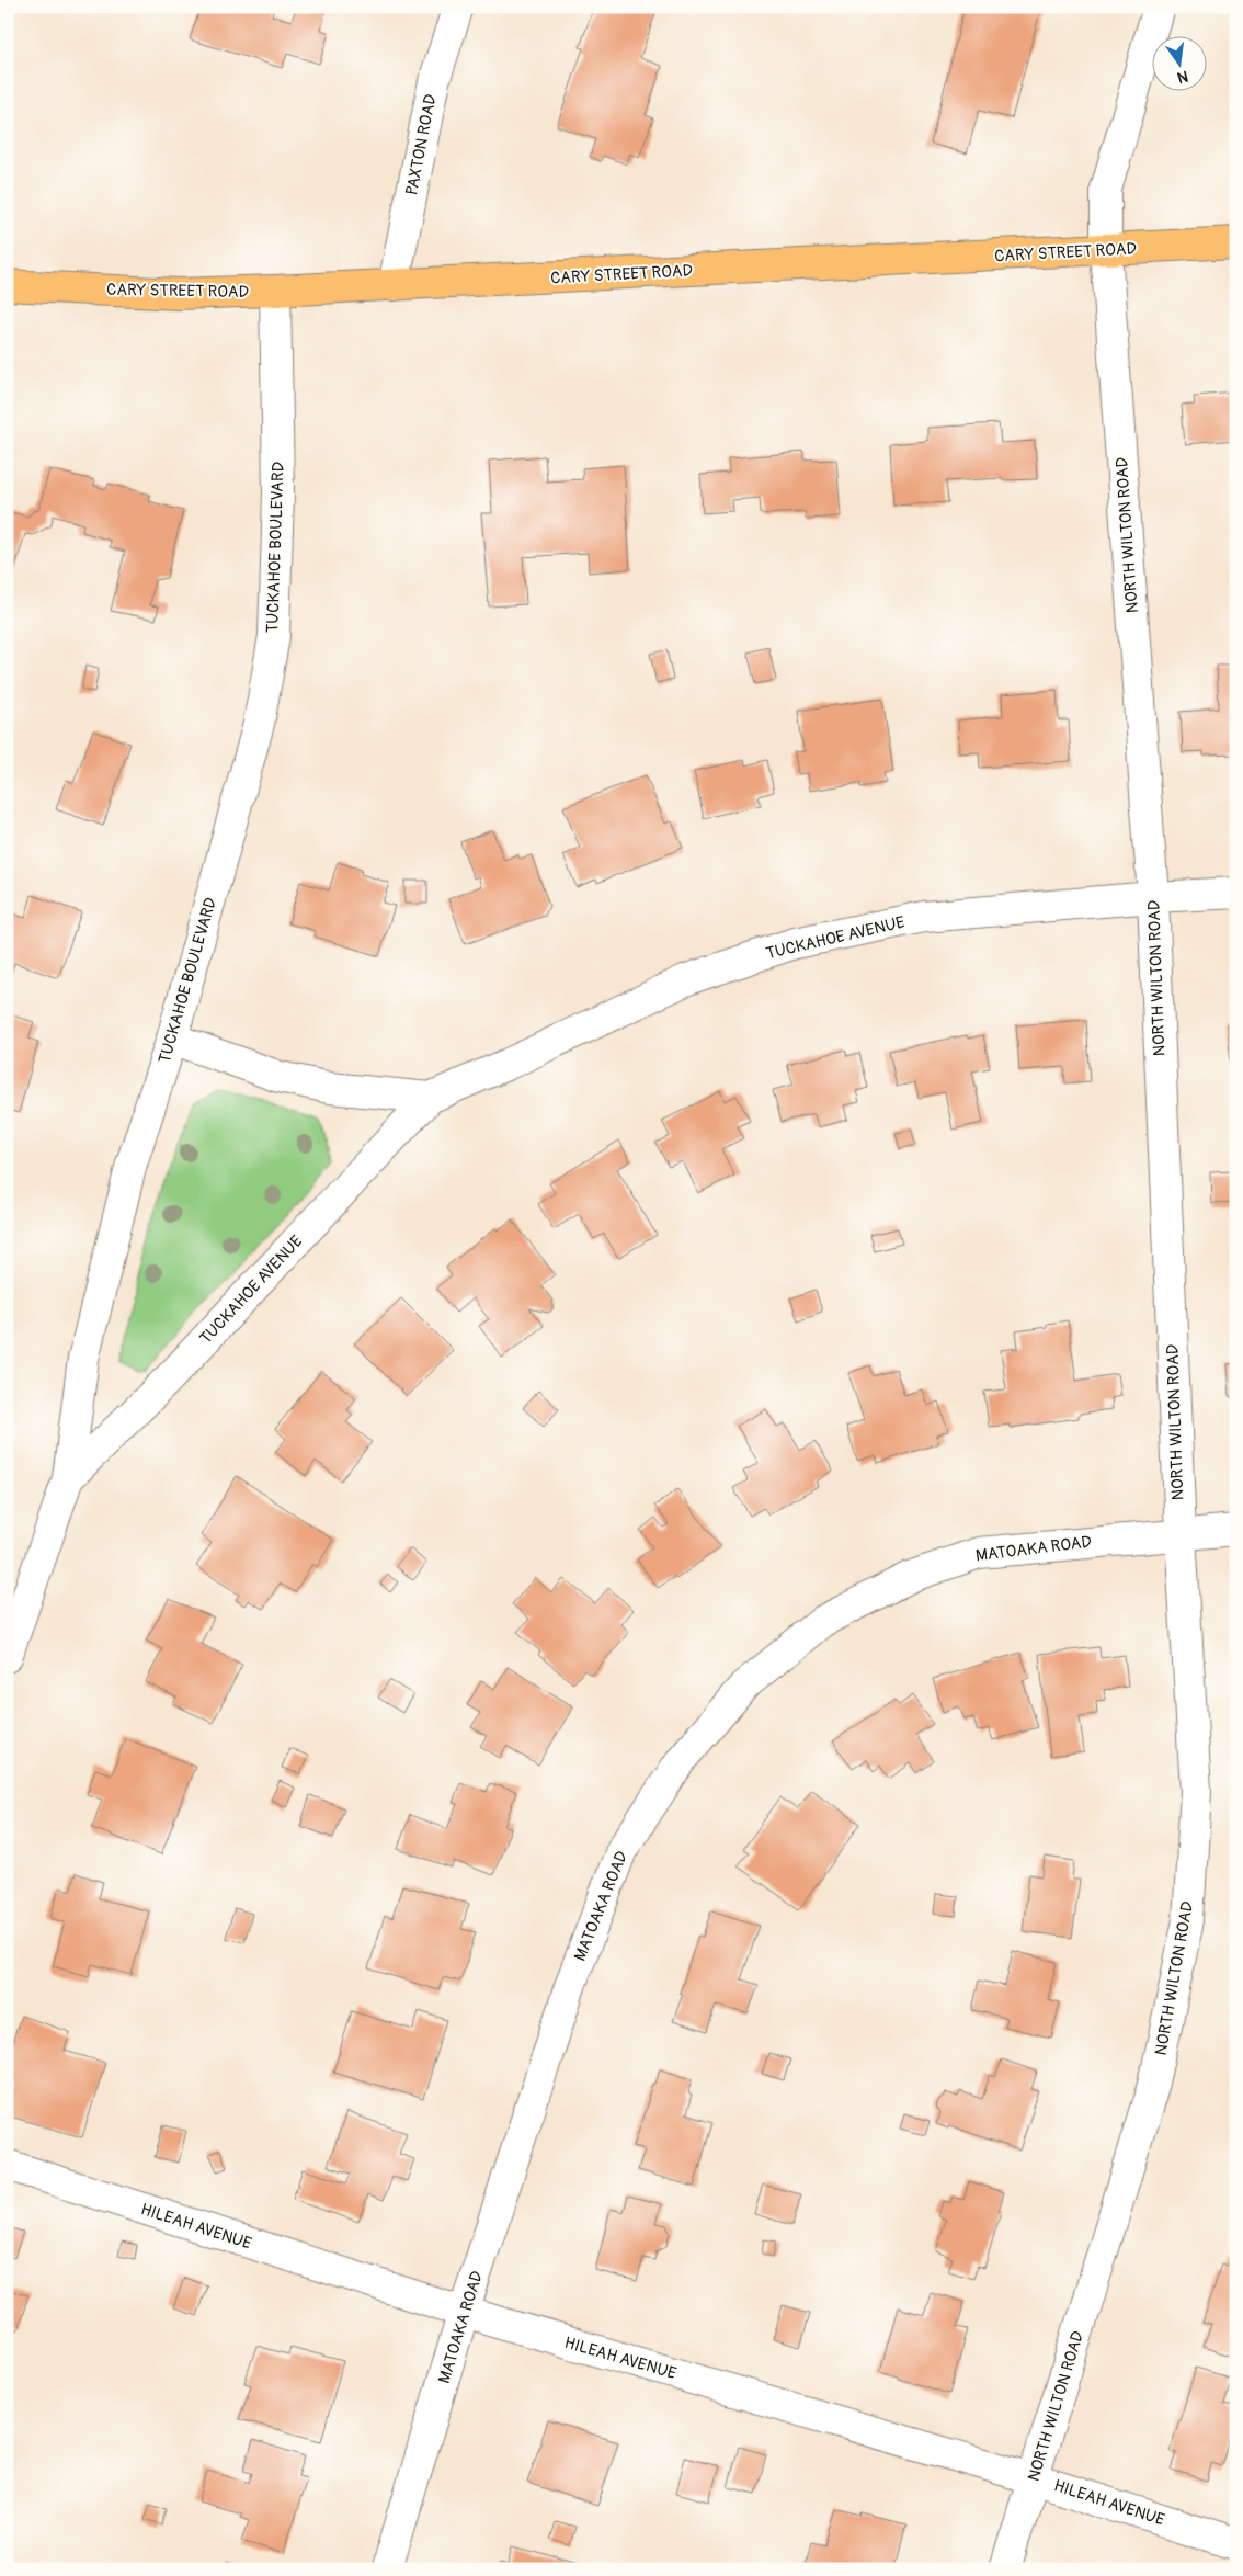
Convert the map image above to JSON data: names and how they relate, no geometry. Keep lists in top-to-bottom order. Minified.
{"streets":{"main road":["CARY STREET ROAD"],"street":["PAXTON ROAD","NORTH WILTON ROAD","TUCKAHOE BOULEVARD","TUCKAHOE AVENUE","MATOAKA ROAD","HILEAH AVENUE"]},"crossings":[["PAXTON ROAD","CARY STREET ROAD"],["CARY STREET ROAD","NORTH WILTON ROAD"],["CARY STREET ROAD","TUCKAHOE BOULEVARD"],["NORTH WILTON ROAD","TUCKAHOE AVENUE"],["NORTH WILTON ROAD","MATOAKA ROAD"],["NORTH WILTON ROAD","HILEAH AVENUE"],["TUCKAHOE BOULEVARD","TUCKAHOE AVENUE"],["MATOAKA ROAD","HILEAH AVENUE"]],"north":"bottom"}
